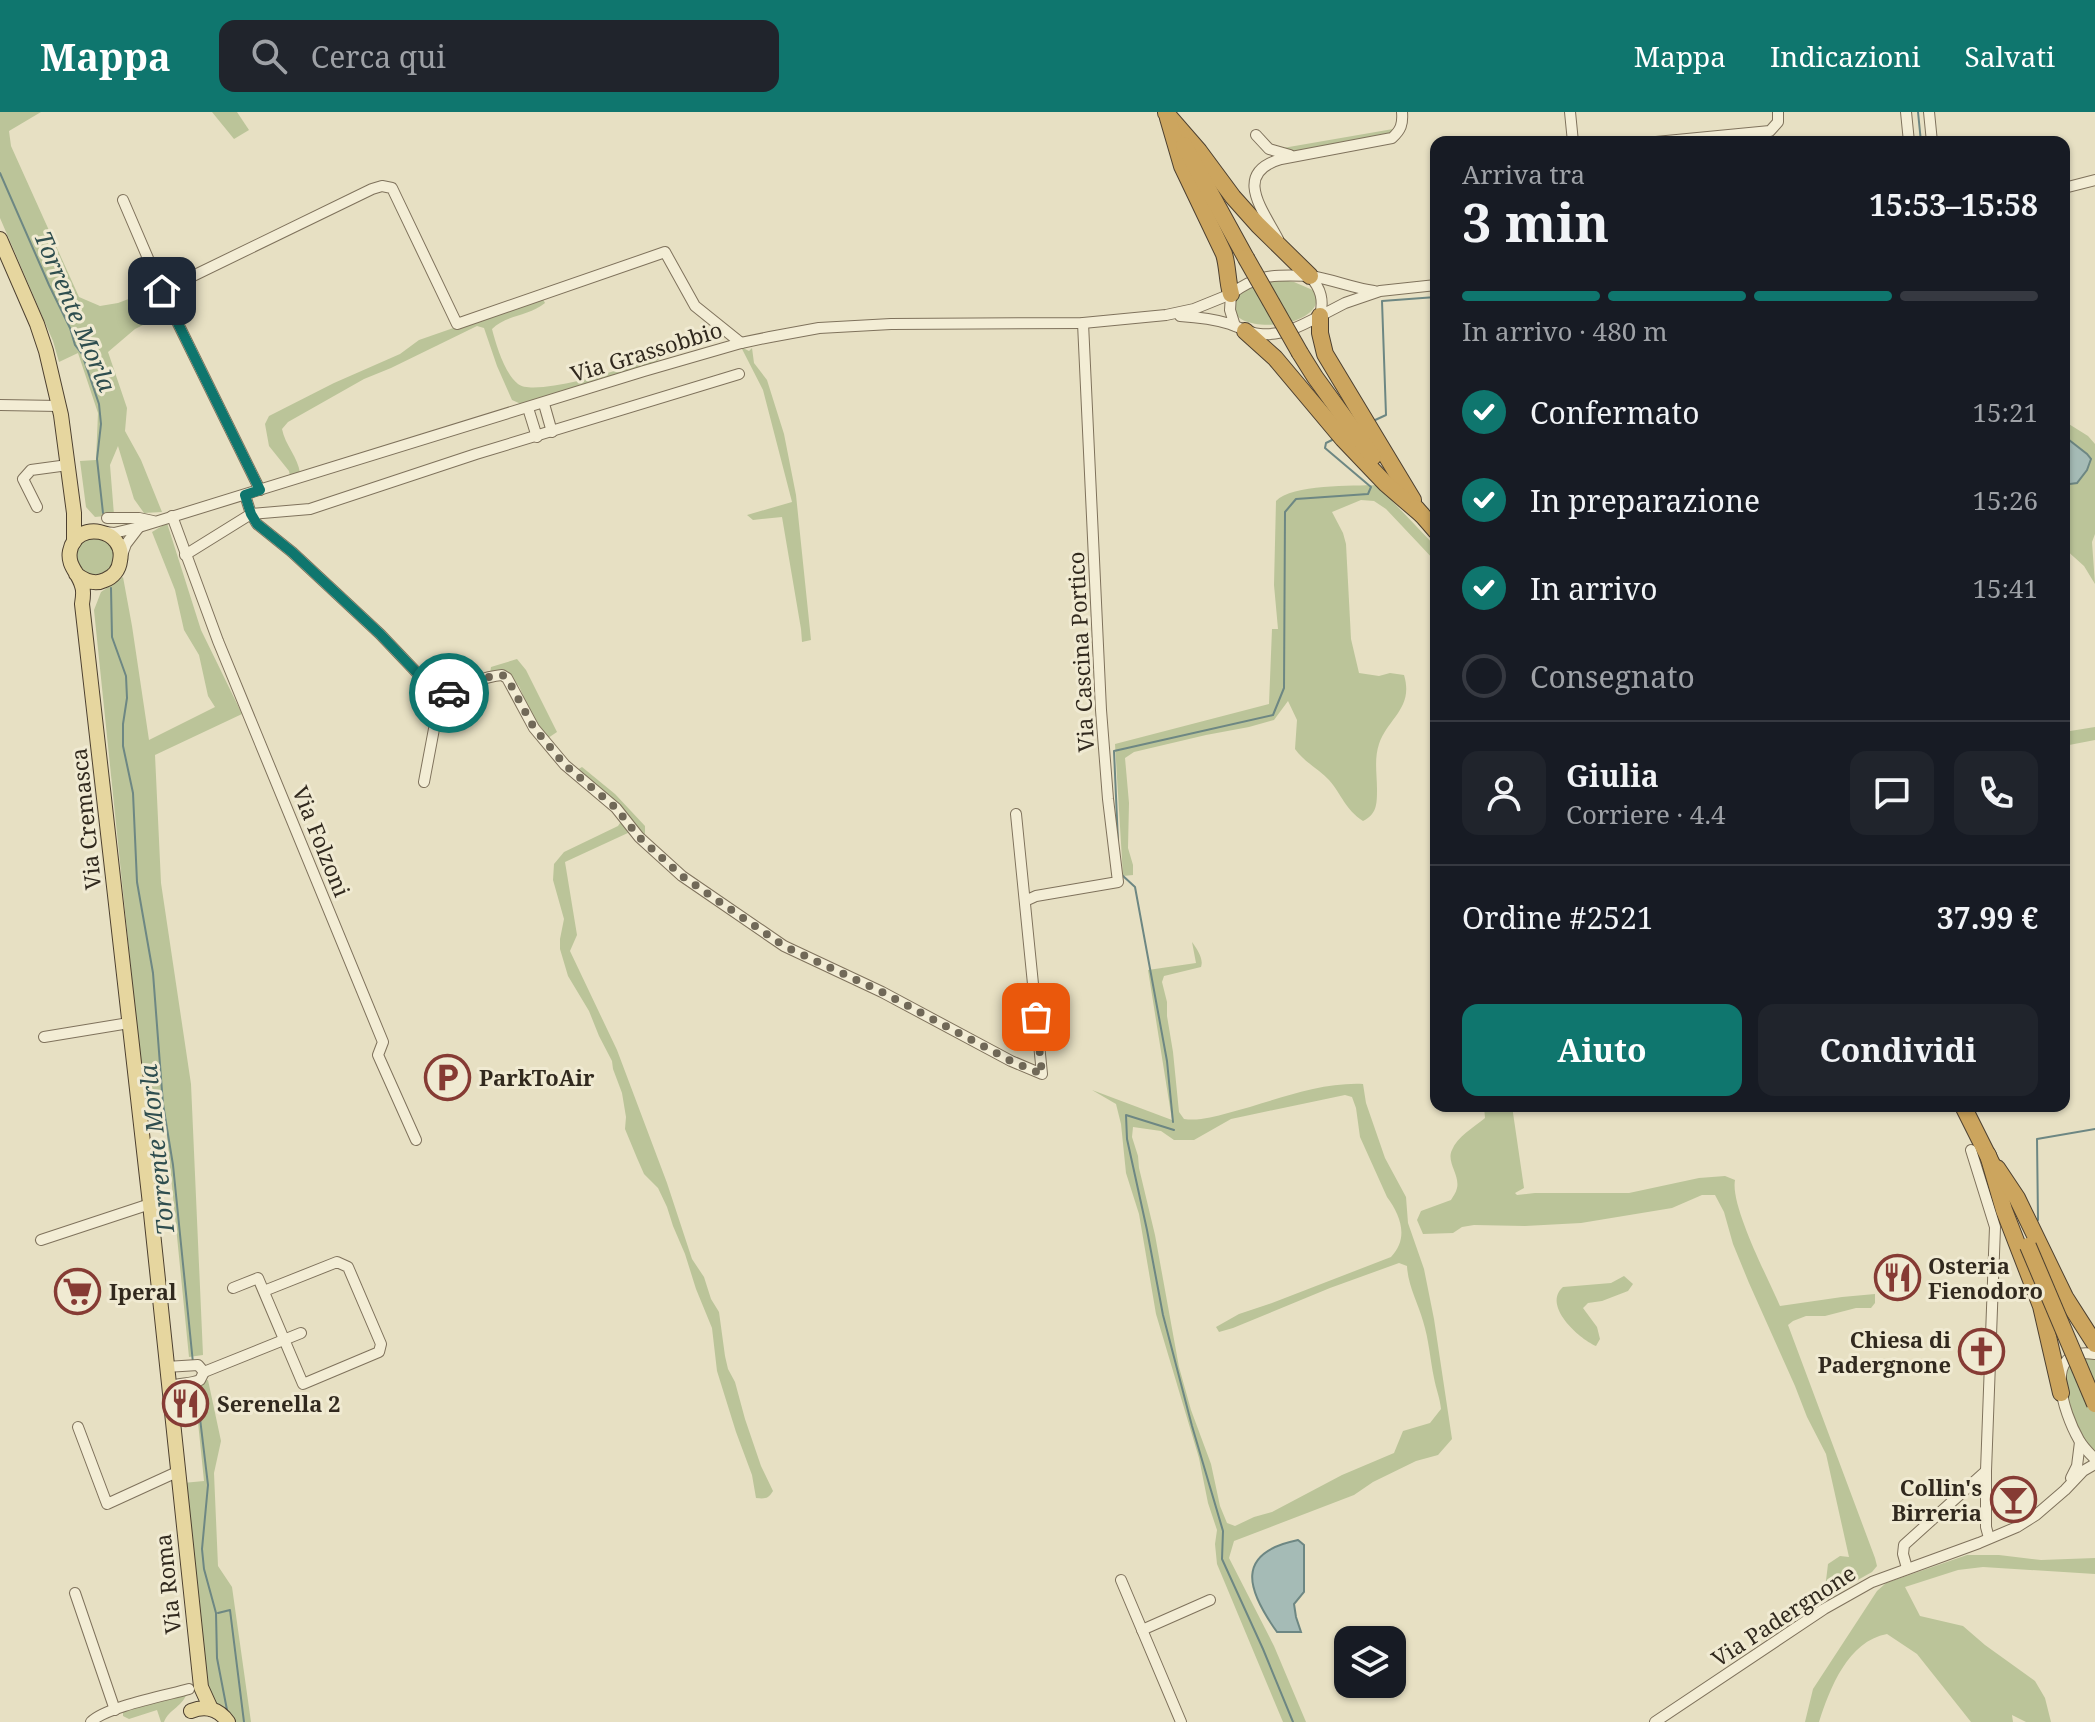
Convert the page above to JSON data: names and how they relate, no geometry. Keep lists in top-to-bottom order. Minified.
{"streets":{"main road":["Via Cremasca","Via Roma"],"street":["Via Grassobbio","Via Cascina Portico","Via Folzoni","Via Padergnone"]},"crossings":[["Via Grassobbio","Via Cascina Portico"],["Via Grassobbio","Via Cremasca"],["Via Grassobbio","Via Folzoni"],["Via Cremasca","Via Roma"]],"water":["Torrente Morla"],"places":{"parking":["ParkToAir"],"restaurant":["Osteria Fienodoro","Serenella 2"],"supermarket":["Iperal"],"church":["Chiesa di Padergnone"],"bar":["Collin's Birreria"]},"page":{"header":"Mappa","search":"Cerca qui","nav":["Mappa","Indicazioni","Salvati"],"heading":["3 min","Arriva tra","15:53–15:58"],"panel":["Giulia","Corriere · 4.4","Ordine #2521","37.99 €"],"bar":"In arrivo · 480 m","list":[["Confermato","15:21"],["In preparazione","15:26"],["In arrivo","15:41"],"Consegnato"],"buttons":["Aiuto","Condividi"]}}
